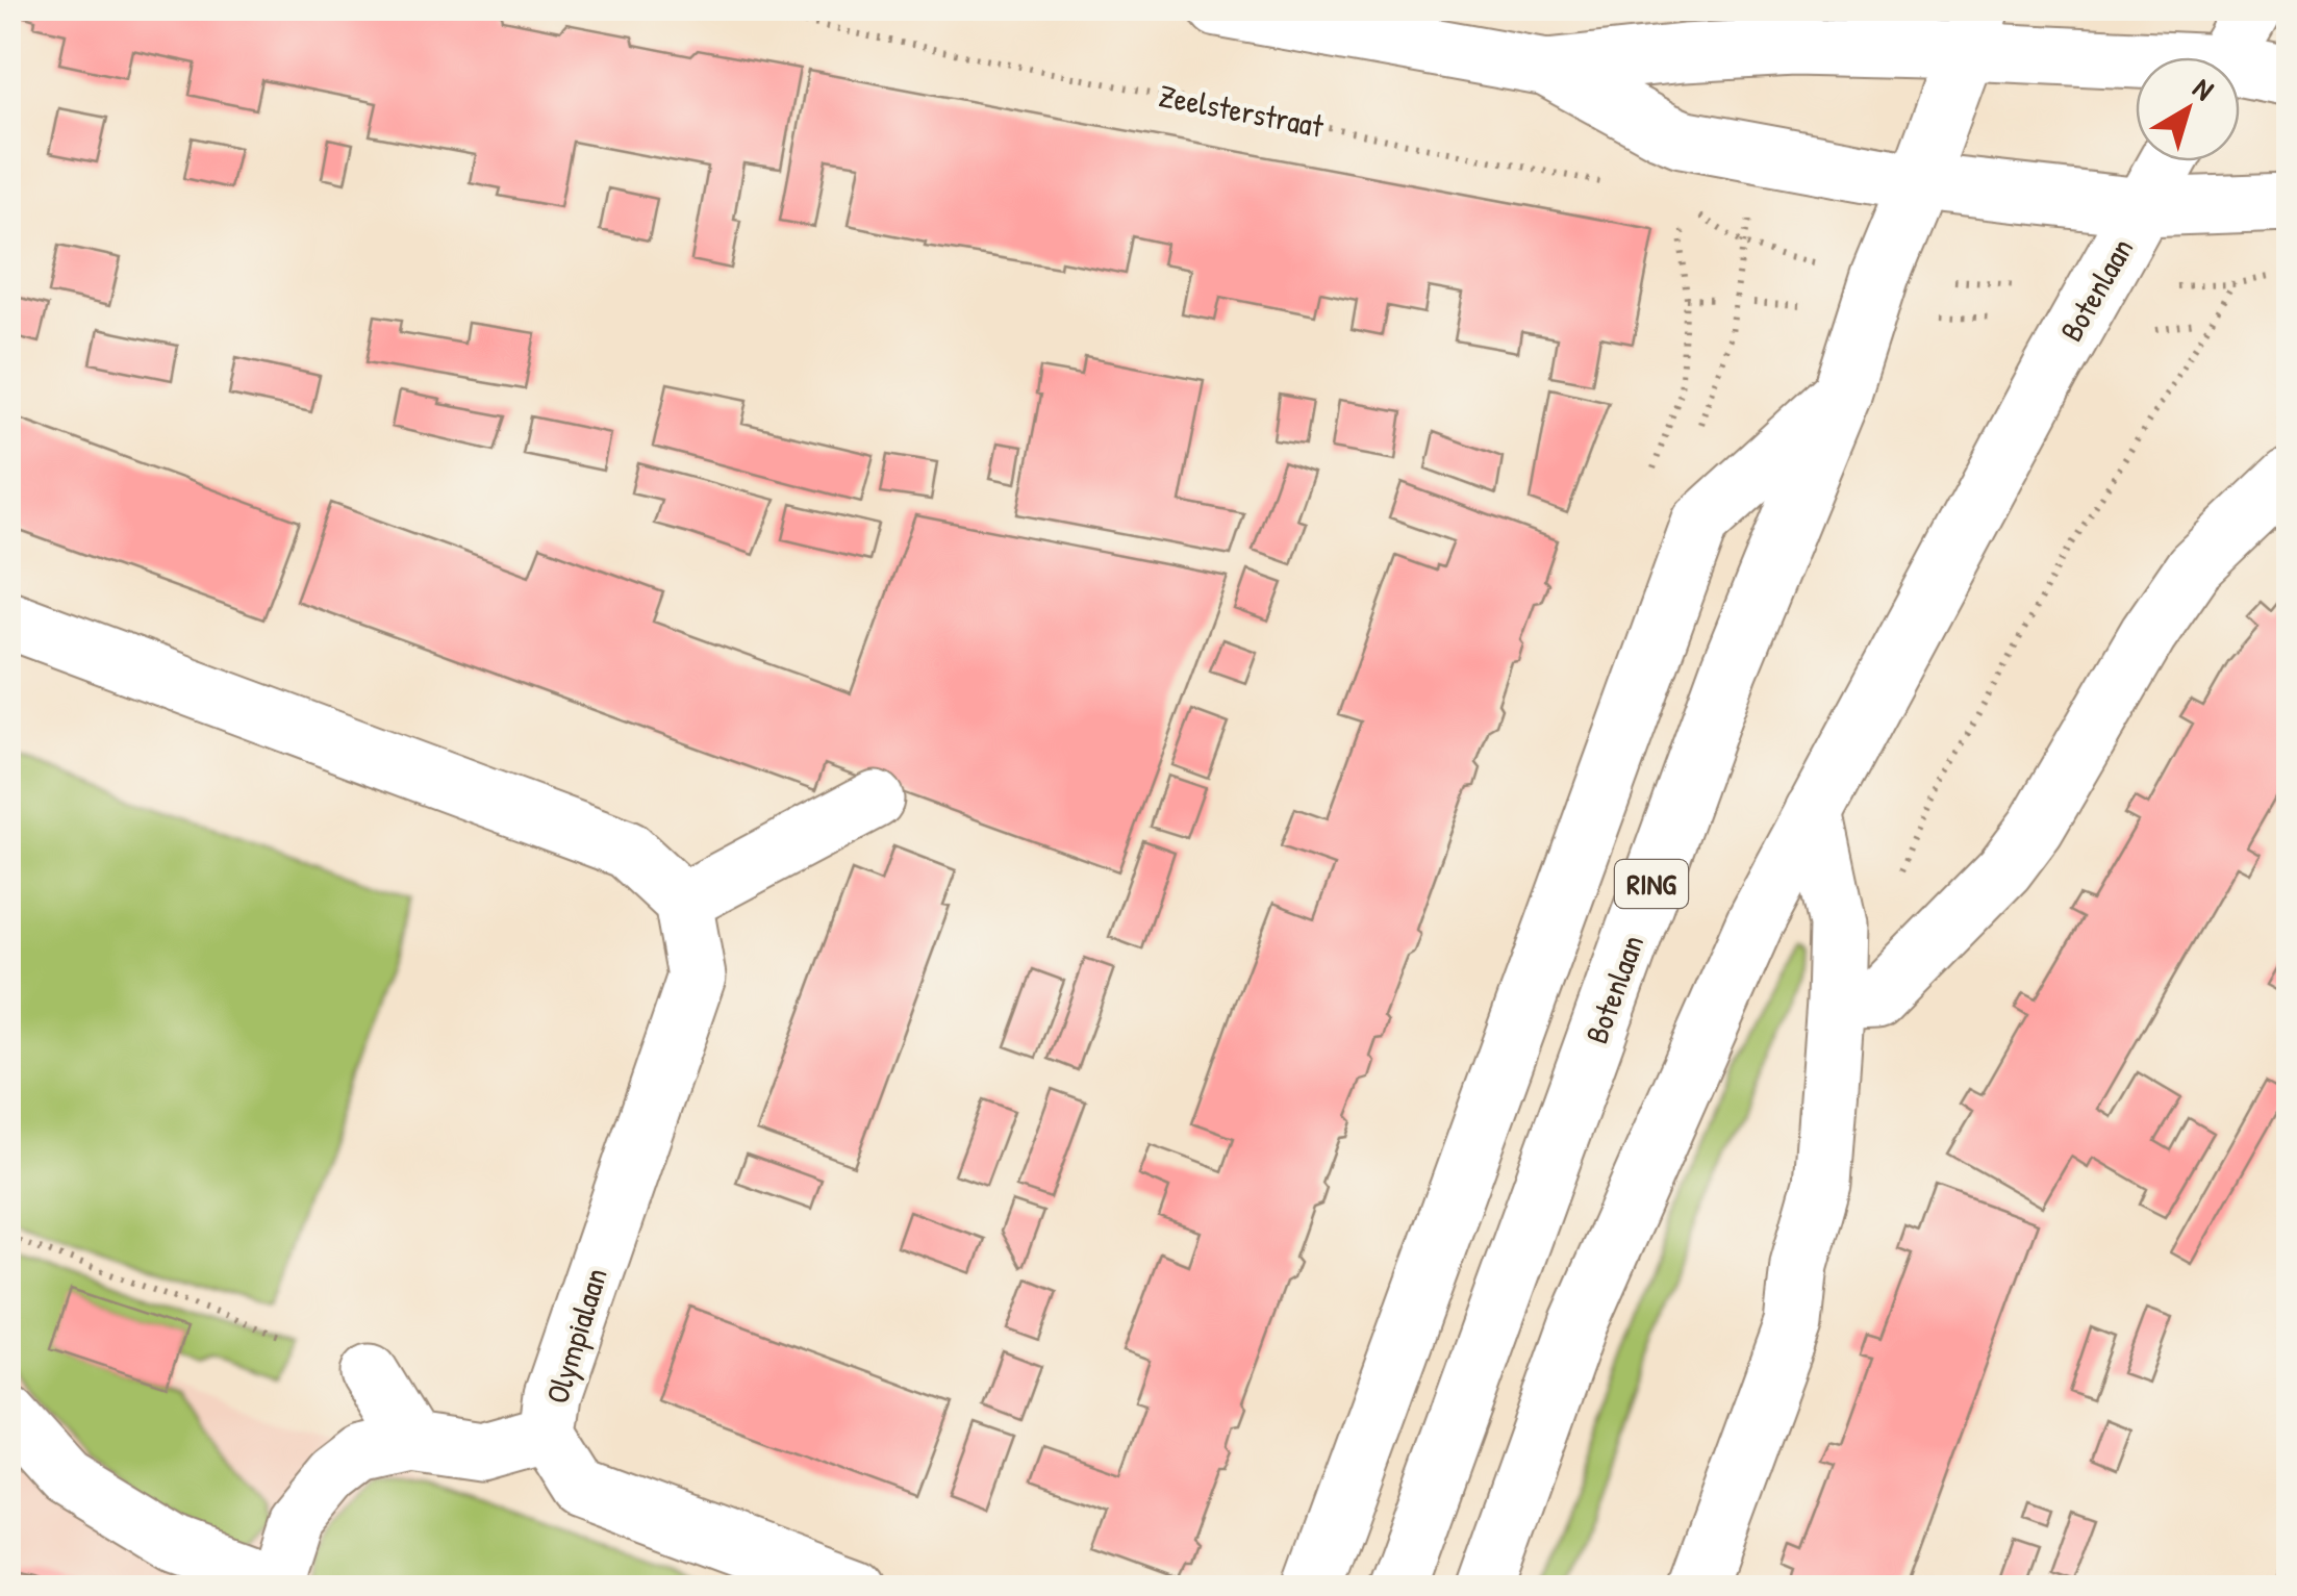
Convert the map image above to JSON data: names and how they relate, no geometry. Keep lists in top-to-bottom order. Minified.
{"streets":{"street":["Botenlaan","RING","Olympialaan"],"path":["Zeelsterstraat"]},"crossings":[["Botenlaan","RING"]],"north":"top right"}
